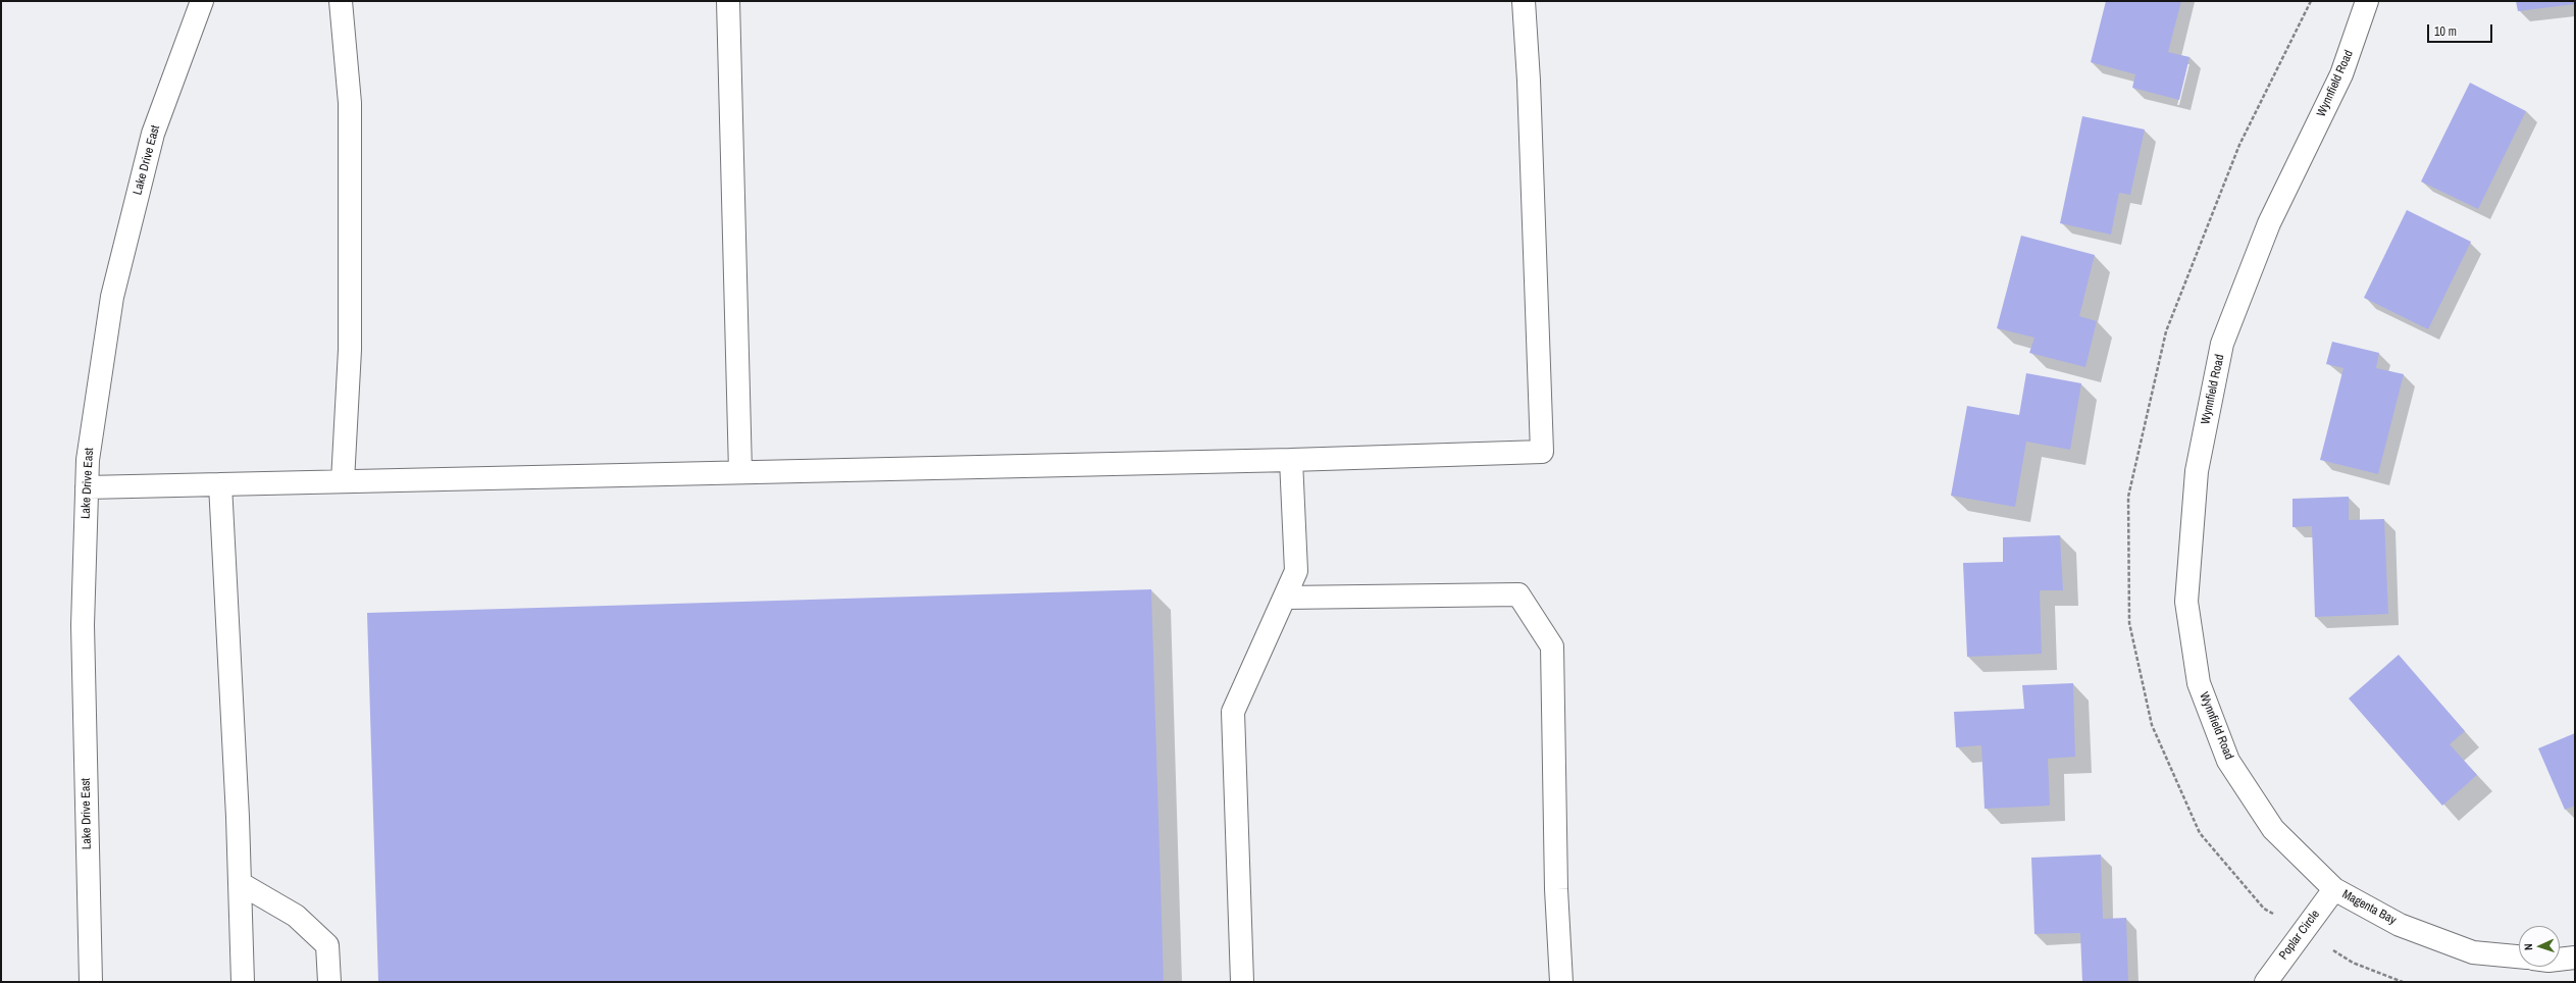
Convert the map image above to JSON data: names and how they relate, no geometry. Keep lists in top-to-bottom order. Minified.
{"streets":{"street":["Wynnfield Road","Lake Drive East","Magenta Bay","Poplar Circle"]},"crossings":[["Wynnfield Road","Magenta Bay"],["Magenta Bay","Poplar Circle"]],"scale_bar":"10 m","north":"left"}
